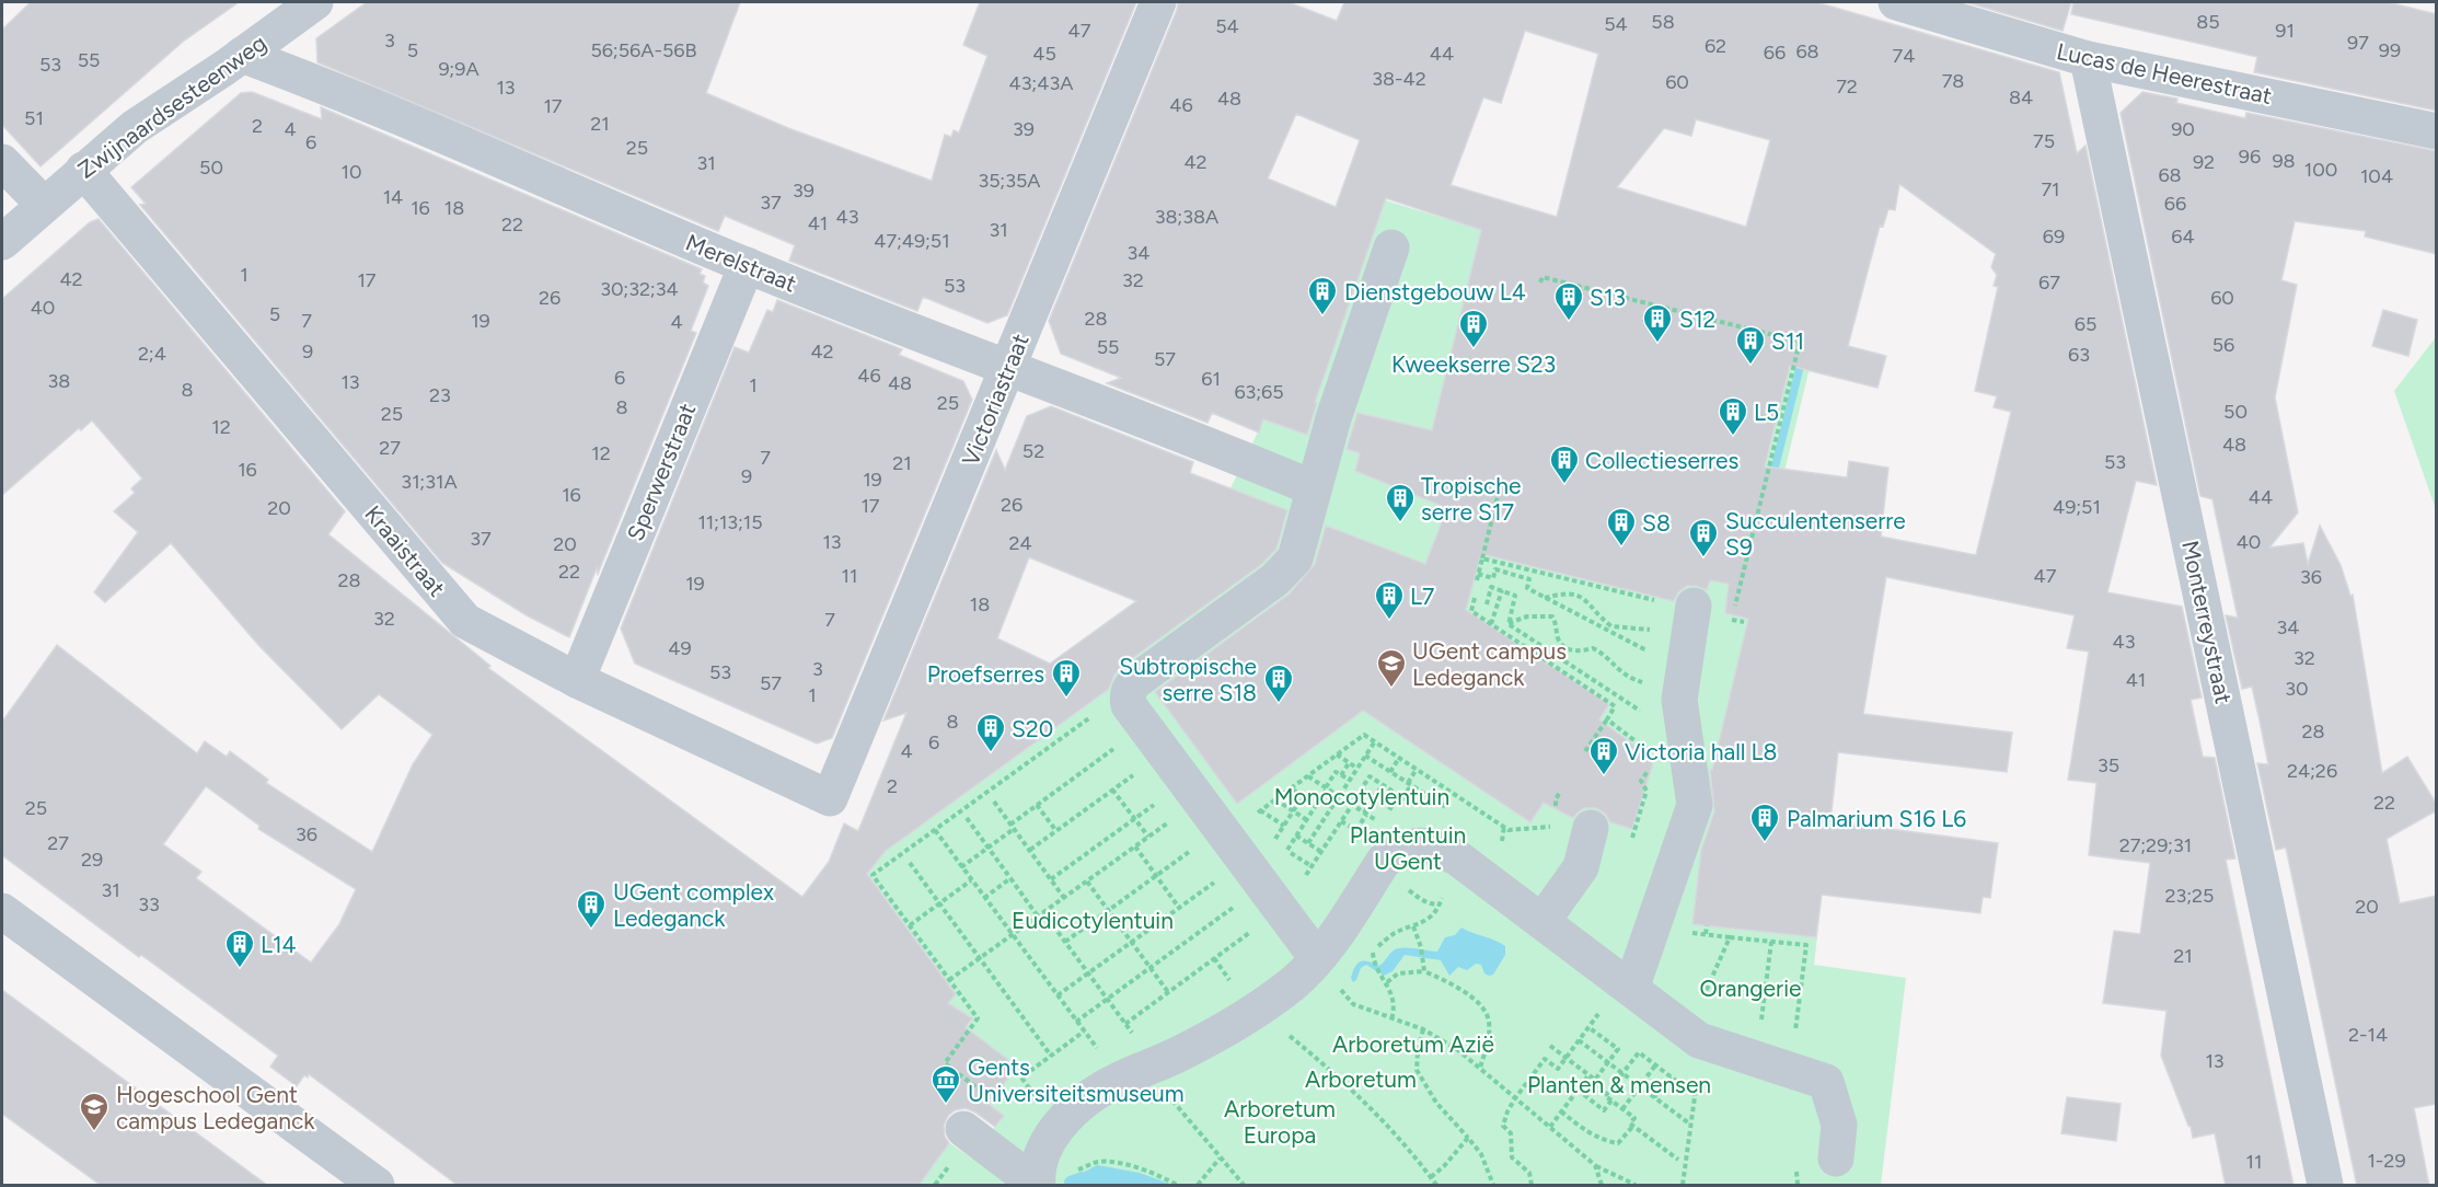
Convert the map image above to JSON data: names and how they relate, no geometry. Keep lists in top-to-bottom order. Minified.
{"streets":{"street":["Lucas de Heerestraat","Zwijnaardsesteenweg","Merelstraat","Victoriastraat","Sperwerstraat","Kraaistraat","Monterreystraat"]},"crossings":[["Lucas de Heerestraat","Monterreystraat"],["Zwijnaardsesteenweg","Merelstraat"],["Zwijnaardsesteenweg","Kraaistraat"],["Merelstraat","Victoriastraat"],["Merelstraat","Sperwerstraat"],["Victoriastraat","Kraaistraat"],["Sperwerstraat","Kraaistraat"]],"parks":["Monocotylentuin","Plantentuin UGent","Eudicotylentuin","Orangerie","Arboretum Azië","Arboretum","Planten & mensen","Arboretum Europa"],"places":{"building":["Dienstgebouw L4","S13","S12","Kweekserre S23","S11","L5","Collectieserres","Tropische serre S17","S8","Succulentenserre S9","L7","Proefserres","Subtropische serre S18","S20","Victoria hall L8","Palmarium S16 L6","UGent complex Ledeganck","L14"],"school or university":["UGent campus Ledeganck","Hogeschool Gent campus Ledeganck"],"museum":["Gents Universiteitsmuseum"]},"house_numbers":["58","85","54","54","47","91","3","97","62","5","56;56A-56B","99","68","66","45","44","74","55","53","9;9A","38-42","78","60","43;43A","72","13","84","48","46","17","51","21","2","4","39","90","75","6","25","96","98","42","92","31","50","100","10","68","104","35;35A","71","39","14","37","66","16","18","43","38;38A","41","22","31","69","64","47;49;51","34","1","42","17","32","67","53","30;32;34","26","60","40","5","28","7","19","4","65","56","55","9","42","2;4","63","57","46","6","61","38","13","48","1","8","63;65","23","25","8","50","25","12","48","27","52","12","7","53","21","16","9","19","31;31A","16","44","26","17","49;51","20","11;13;15","37","13","40","24","20","22","11","47","36","28","19","18","32","7","34","43","49","32","3","53","41","57","30","1","8","28","6","4","35","24;26","2","22","25","36","27","27;29;31","29","31","23;25","33","20","21","2-14","13","1-29","11"]}
